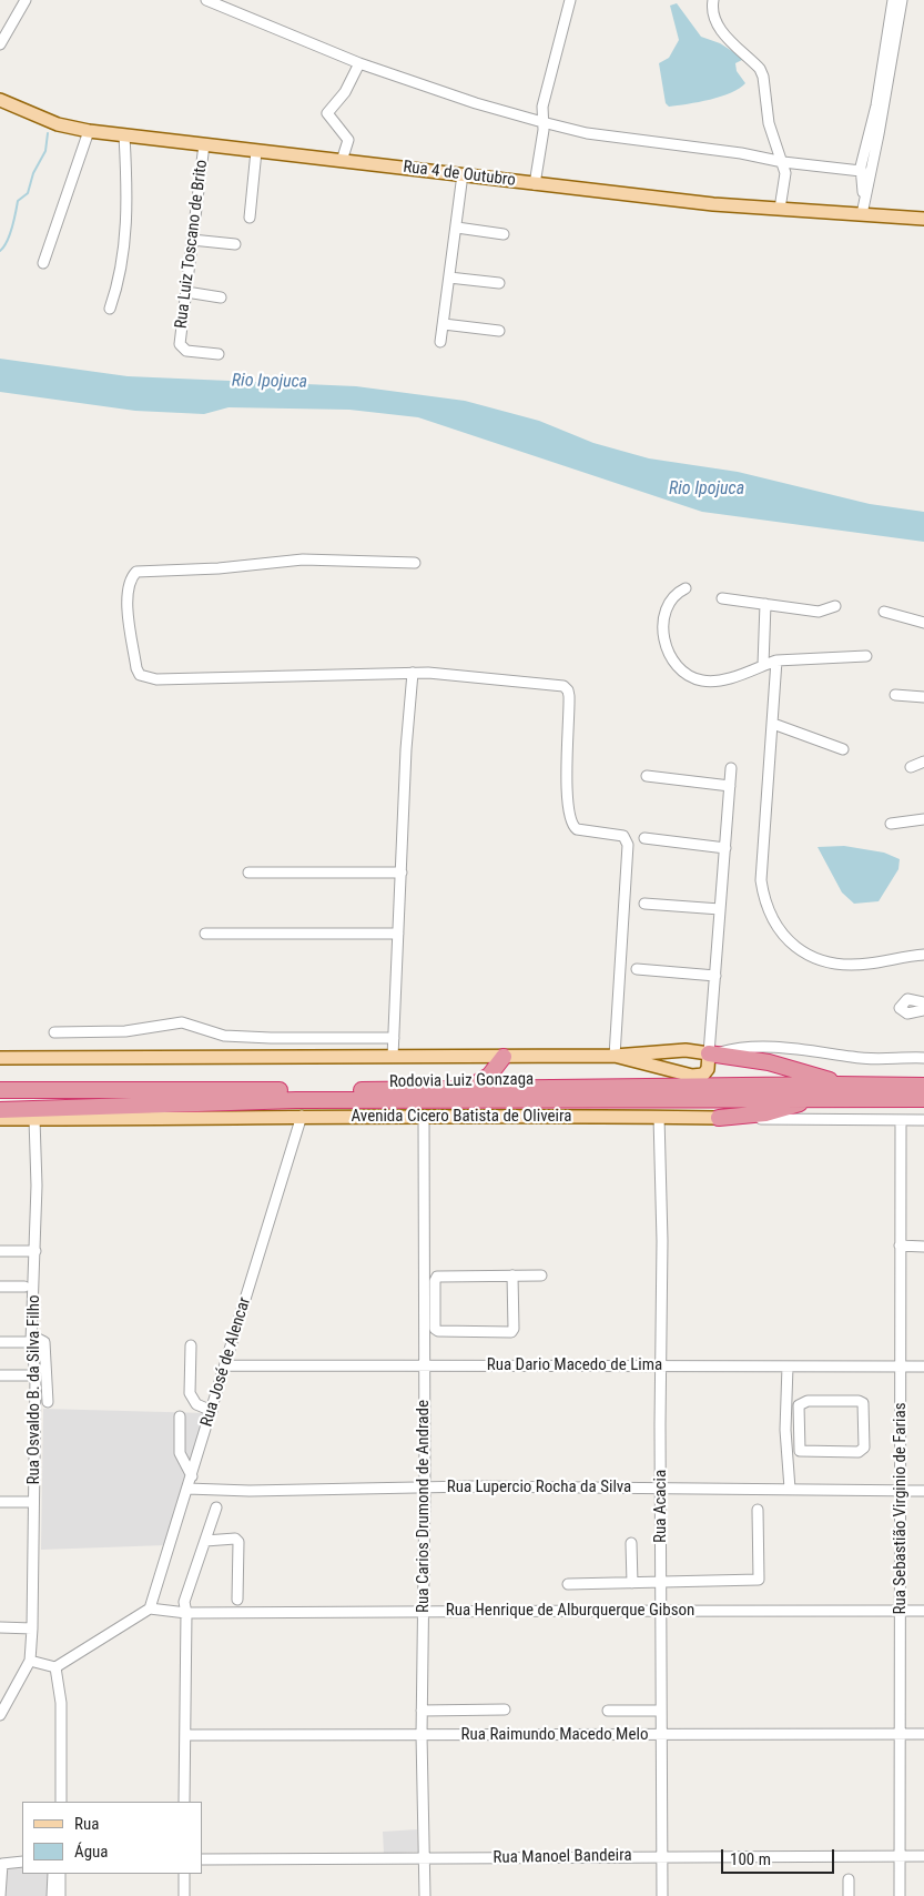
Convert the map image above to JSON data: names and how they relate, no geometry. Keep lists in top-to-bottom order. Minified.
{"streets":{"highway":["Rodovia Luiz Gonzaga"],"main road":["Rua 4 de Outubro","Avenida Cicero Batista de Oliveira"],"street":["Rua Luiz Toscano de Brito","Rua José de Alencar","Rua Dario Macedo de Lima","Rua Osvaldo B. da Silva Filho","Rua Lupercio Rocha da Silva","Rua Carios Drumond de Andrade","Rua Acacia","Rua Sebastião Virginio de Farias","Rua Henrique de Alburquerque Gibson","Rua Raimundo Macedo Melo","Rua Manoel Bandeira"]},"crossings":[["Rua 4 de Outubro","Rua Luiz Toscano de Brito"],["Avenida Cicero Batista de Oliveira","Rua José de Alencar"],["Avenida Cicero Batista de Oliveira","Rua Osvaldo B. da Silva Filho"],["Avenida Cicero Batista de Oliveira","Rua Carios Drumond de Andrade"],["Avenida Cicero Batista de Oliveira","Rua Acacia"],["Avenida Cicero Batista de Oliveira","Rua Sebastião Virginio de Farias"],["Rua José de Alencar","Rua Dario Macedo de Lima"],["Rua José de Alencar","Rua Lupercio Rocha da Silva"],["Rua José de Alencar","Rua Henrique de Alburquerque Gibson"],["Rua Dario Macedo de Lima","Rua Carios Drumond de Andrade"],["Rua Dario Macedo de Lima","Rua Acacia"],["Rua Dario Macedo de Lima","Rua Sebastião Virginio de Farias"],["Rua Lupercio Rocha da Silva","Rua Carios Drumond de Andrade"],["Rua Lupercio Rocha da Silva","Rua Acacia"],["Rua Lupercio Rocha da Silva","Rua Sebastião Virginio de Farias"],["Rua Carios Drumond de Andrade","Rua Henrique de Alburquerque Gibson"],["Rua Carios Drumond de Andrade","Rua Raimundo Macedo Melo"],["Rua Carios Drumond de Andrade","Rua Manoel Bandeira"],["Rua Acacia","Rua Henrique de Alburquerque Gibson"],["Rua Acacia","Rua Raimundo Macedo Melo"],["Rua Acacia","Rua Manoel Bandeira"],["Rua Sebastião Virginio de Farias","Rua Henrique de Alburquerque Gibson"],["Rua Sebastião Virginio de Farias","Rua Raimundo Macedo Melo"],["Rua Sebastião Virginio de Farias","Rua Manoel Bandeira"]],"water":["Rio Ipojuca"],"legend":["Rua","Água"],"scale_bar":"100 m"}
